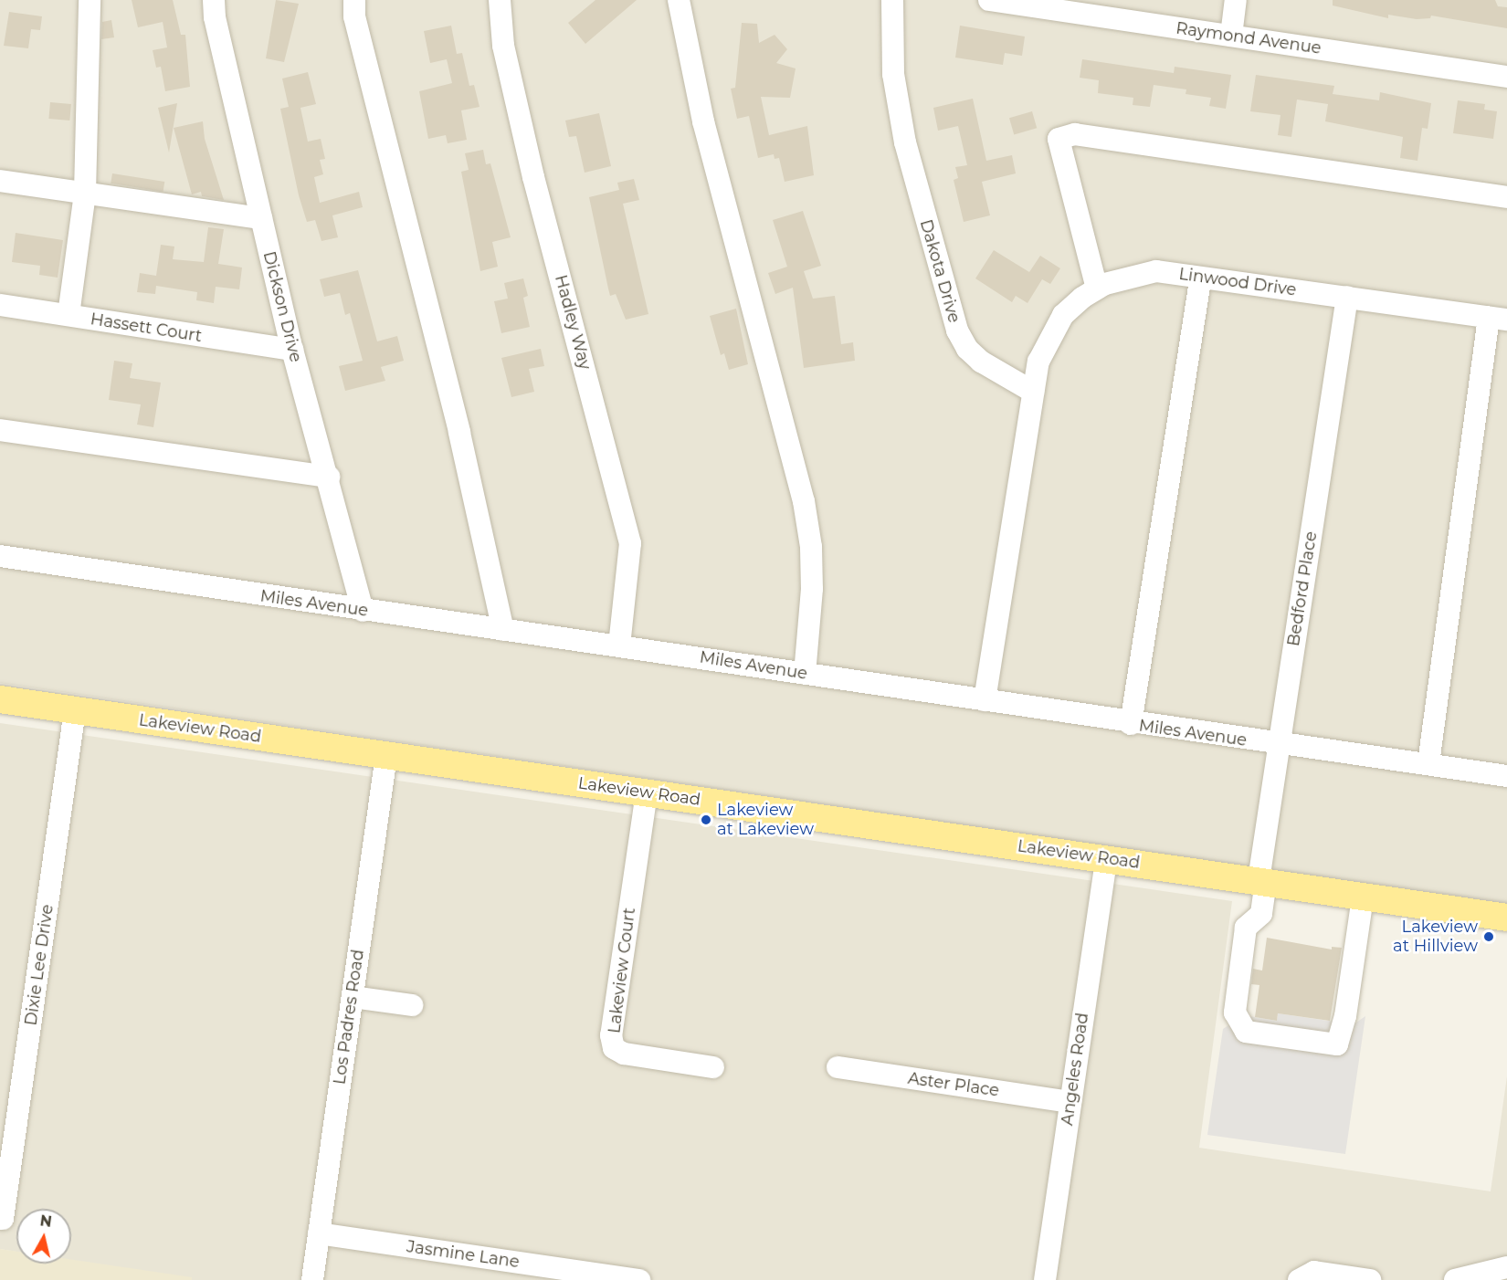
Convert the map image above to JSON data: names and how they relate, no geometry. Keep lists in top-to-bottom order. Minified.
{"streets":{"main road":["Lakeview Road"],"street":["Raymond Avenue","Dakota Drive","Linwood Drive","Dickson Drive","Hadley Way","Hassett Court","Bedford Place","Miles Avenue","Dixie Lee Drive","Lakeview Court","Los Padres Road","Angeles Road","Aster Place","Jasmine Lane"]},"crossings":[["Dakota Drive","Linwood Drive"],["Linwood Drive","Bedford Place"],["Dickson Drive","Hassett Court"],["Dickson Drive","Miles Avenue"],["Hadley Way","Miles Avenue"],["Bedford Place","Miles Avenue"],["Bedford Place","Lakeview Road"],["Lakeview Road","Dixie Lee Drive"],["Lakeview Road","Lakeview Court"],["Lakeview Road","Los Padres Road"],["Lakeview Road","Angeles Road"],["Los Padres Road","Jasmine Lane"],["Angeles Road","Aster Place"]],"places":["Lakeview at Lakeview","Lakeview at Hillview"],"north":"top"}
